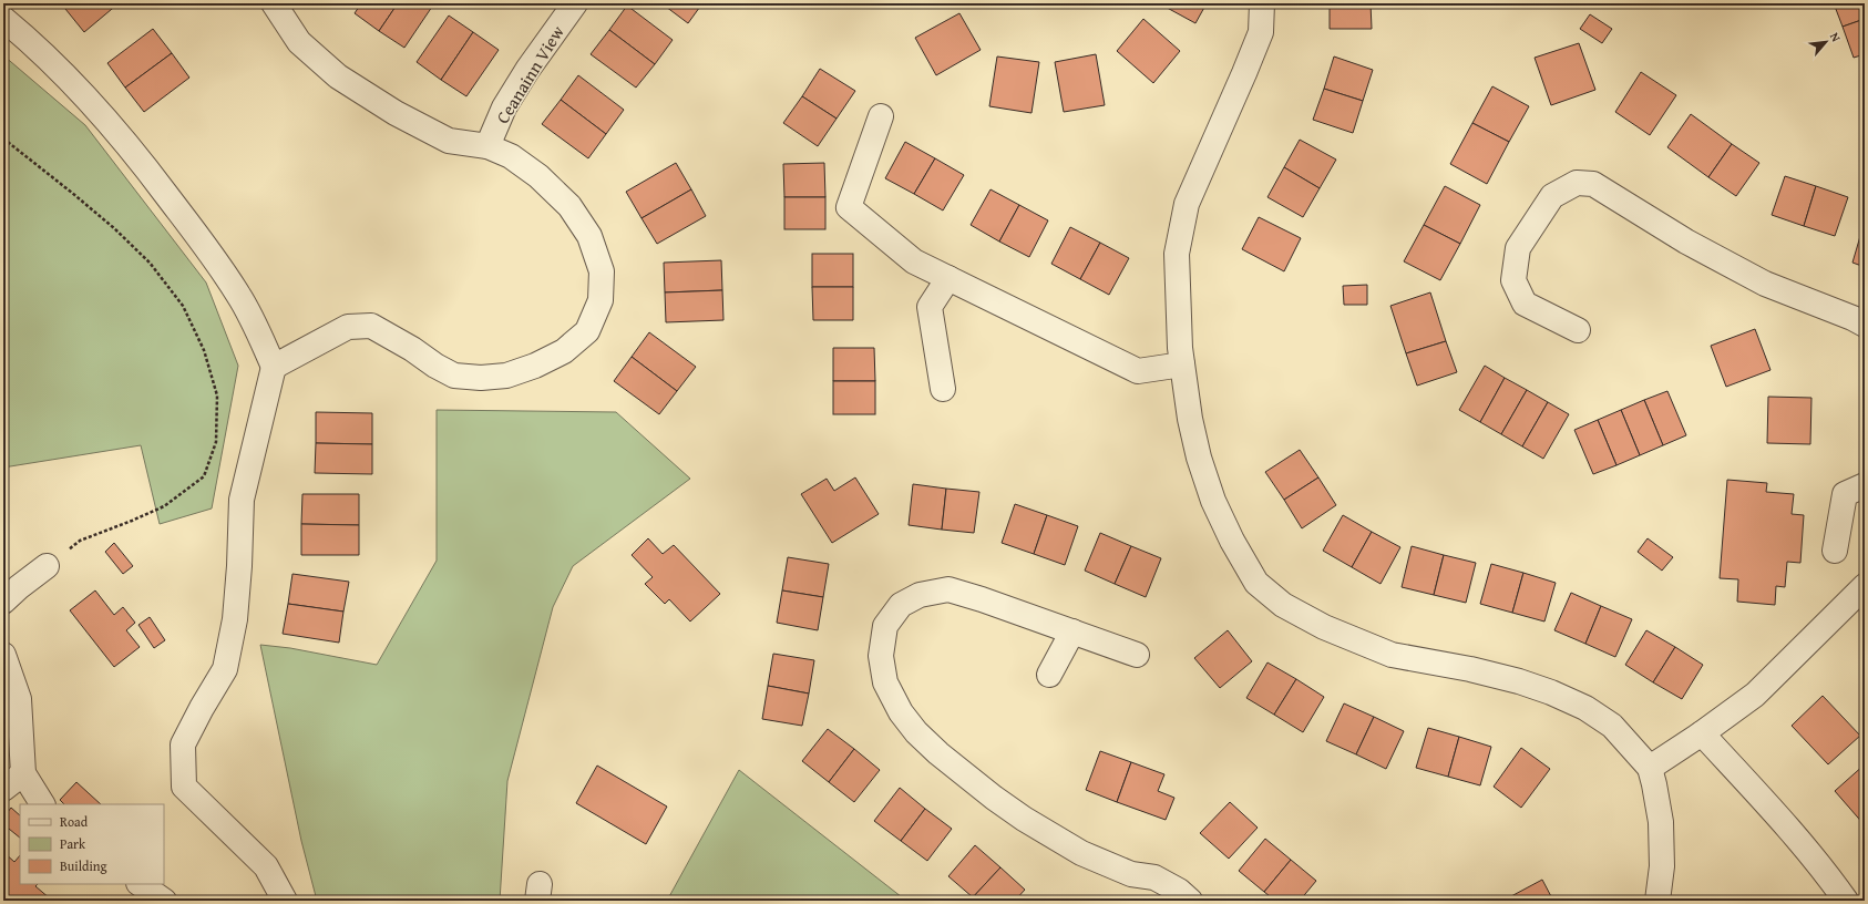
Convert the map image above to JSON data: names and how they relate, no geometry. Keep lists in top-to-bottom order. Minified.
{"streets":{"street":["Ceanainn View"]},"legend":["Road","Park","Building"],"north":"top right"}
